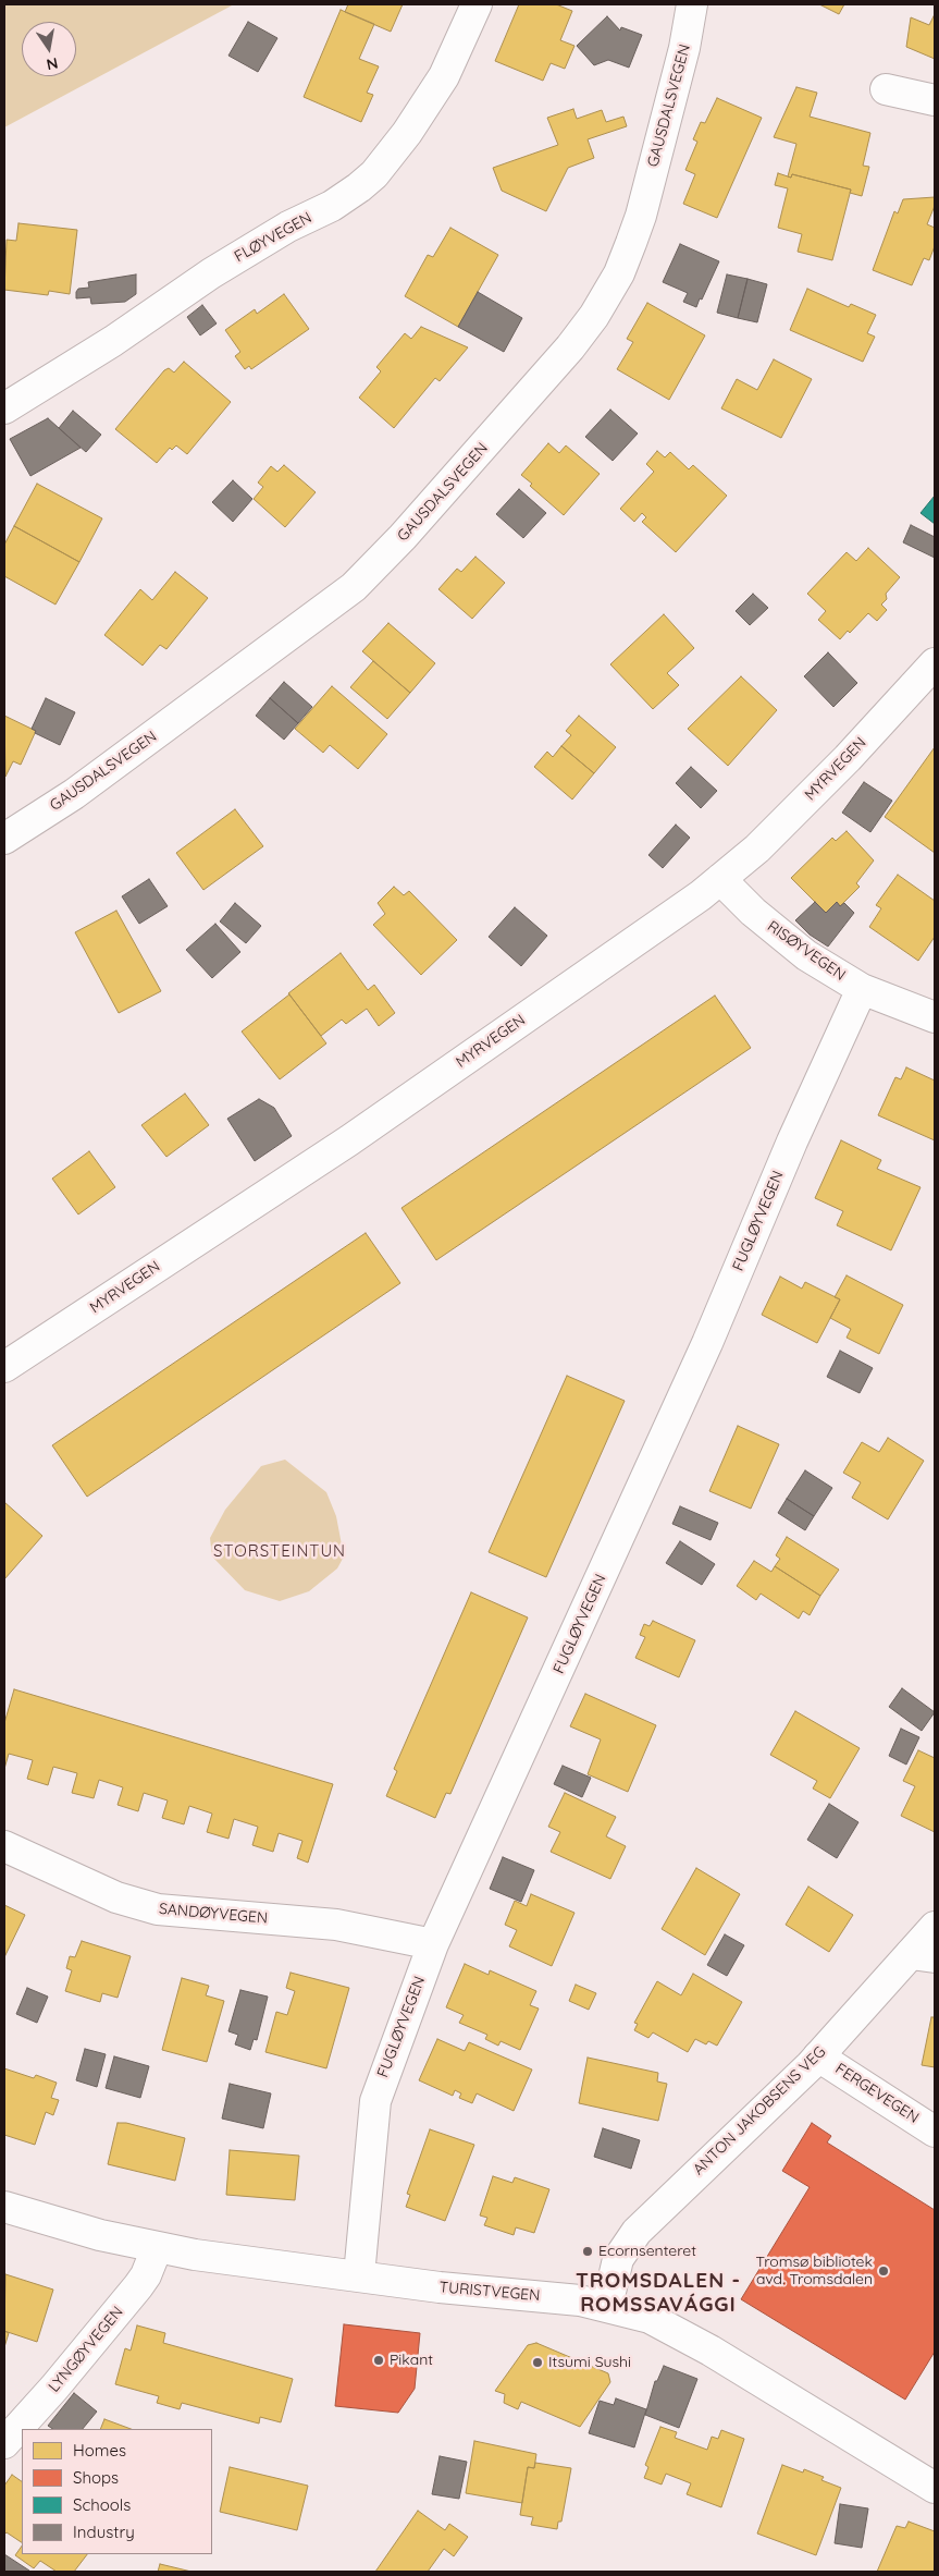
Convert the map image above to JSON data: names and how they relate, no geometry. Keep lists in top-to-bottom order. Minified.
{"streets":{"street":["GAUSDALSVEGEN","FLØYVEGEN","MYRVEGEN","RISØYVEGEN","FUGLØYVEGEN","SANDØYVEGEN","FERGEVEGEN","ANTON JAKOBSENS VEG","TURISTVEGEN","LYNGØYVEGEN"]},"crossings":[["MYRVEGEN","RISØYVEGEN"],["RISØYVEGEN","FUGLØYVEGEN"],["FUGLØYVEGEN","SANDØYVEGEN"],["FUGLØYVEGEN","TURISTVEGEN"],["FERGEVEGEN","ANTON JAKOBSENS VEG"],["ANTON JAKOBSENS VEG","TURISTVEGEN"],["TURISTVEGEN","LYNGØYVEGEN"]],"districts":["STORSTEINTUN","TROMSDALEN - ROMSSAVÁGGI"],"places":["Ecornsenteret","Tromsø bibliotek avd. Tromsdalen","Pikant","Itsumi Sushi"],"legend":["Homes","Shops","Schools","Industry"],"north":"bottom"}
